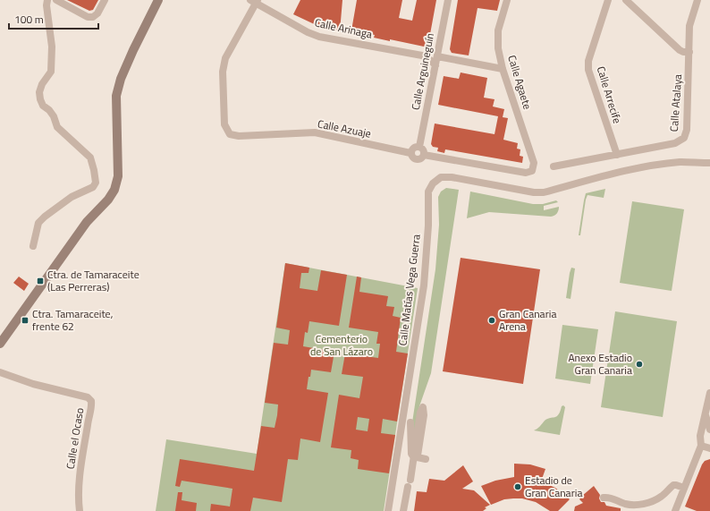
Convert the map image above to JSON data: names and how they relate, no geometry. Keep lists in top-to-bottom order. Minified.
{"streets":{"street":["Calle Arinaga","Calle Arguineguín","Calle Agaete","Calle Arrecife","Calle Atalaya","Calle Azuaje","Calle Matías Vega Guerra","Calle el Ocaso"]},"crossings":[["Calle Arinaga","Calle Arguineguín"],["Calle Arinaga","Calle Azuaje"],["Calle Arguineguín","Calle Agaete"],["Calle Arguineguín","Calle Azuaje"],["Calle Agaete","Calle Azuaje"],["Calle Arrecife","Calle Atalaya"]],"parks":["Cementerio de San Lázaro"],"places":{"transit":["Ctra. de Tamaraceite (Las Perreras)","Ctra. Tamaraceite, frente 62"],"other":["Gran Canaria Arena","Anexo Estadio Gran Canaria","Estadio de Gran Canaria"]},"scale_bar":"100 m"}
